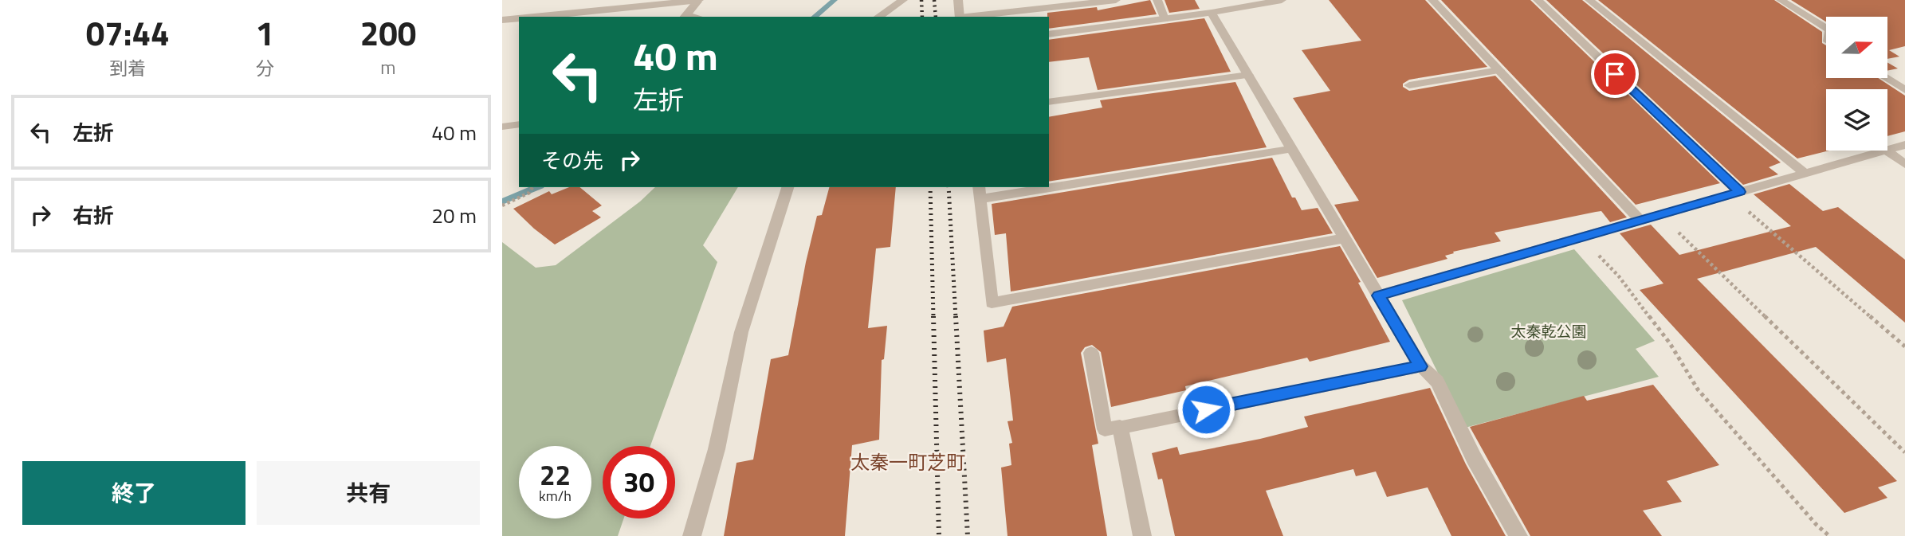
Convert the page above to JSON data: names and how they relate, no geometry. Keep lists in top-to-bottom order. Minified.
{"districts":["太秦一町芝町"],"parks":["太秦乾公園"],"north":"right","page":{"eta":["07:44","到着","1","分","200","m"],"turn":["40 m","左折"],"list":[{"name":"左折","value":"40 m"},{"name":"右折","value":"20 m"}],"then":"その先","speed":"22 km/h","limit":"30","buttons":["終了","共有"]}}
